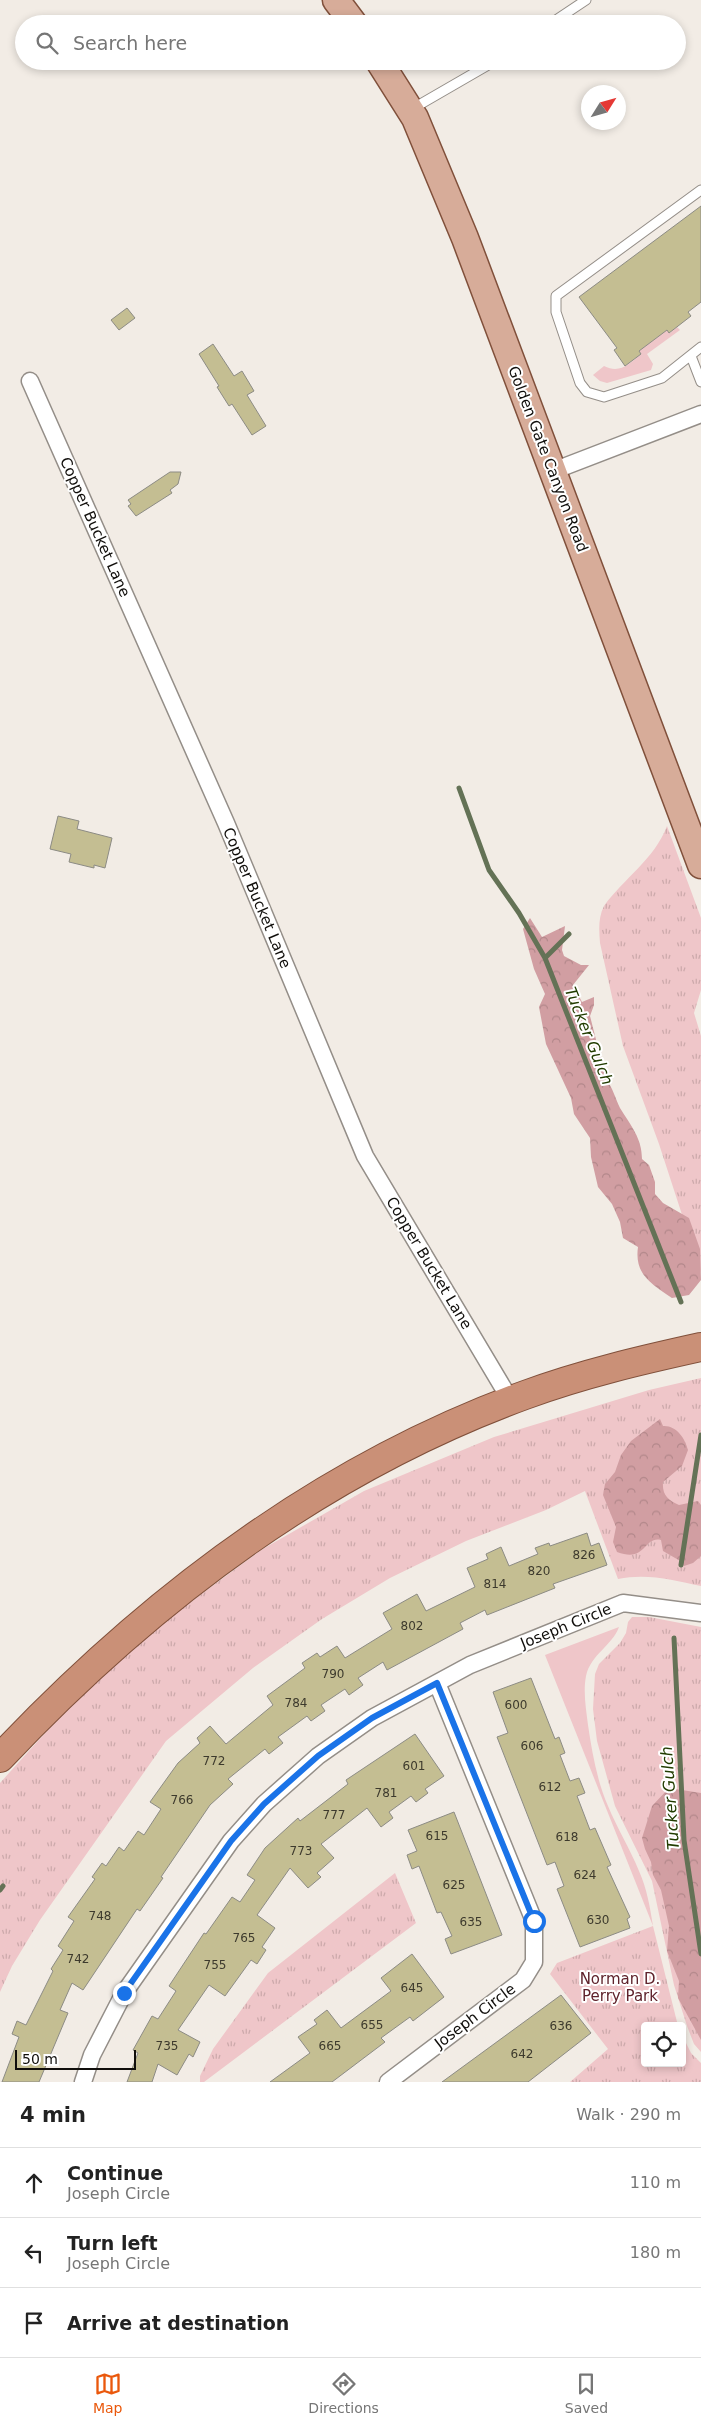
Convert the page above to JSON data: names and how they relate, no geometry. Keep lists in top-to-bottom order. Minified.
{"streets":{"main road":["Golden Gate Canyon Road"],"street":["Copper Bucket Lane","Joseph Circle"]},"water":["Tucker Gulch"],"parks":["Norman D. Perry Park"],"house_numbers":["826","820","814","802","790","784","600","606","772","601","612","781","766","777","615","618","773","624","625","748","630","635","765","742","755","645","655","636","735","665","642"],"scale_bar":"50 m","north":"top right","page":{"search":"Search here","scale":"50 m","heading":["4 min","Walk · 290 m"],"list":[["Continue","Joseph Circle","110 m"],["Turn left","Joseph Circle","180 m"],"Arrive at destination"],"nav":["Map","Directions","Saved"]}}
